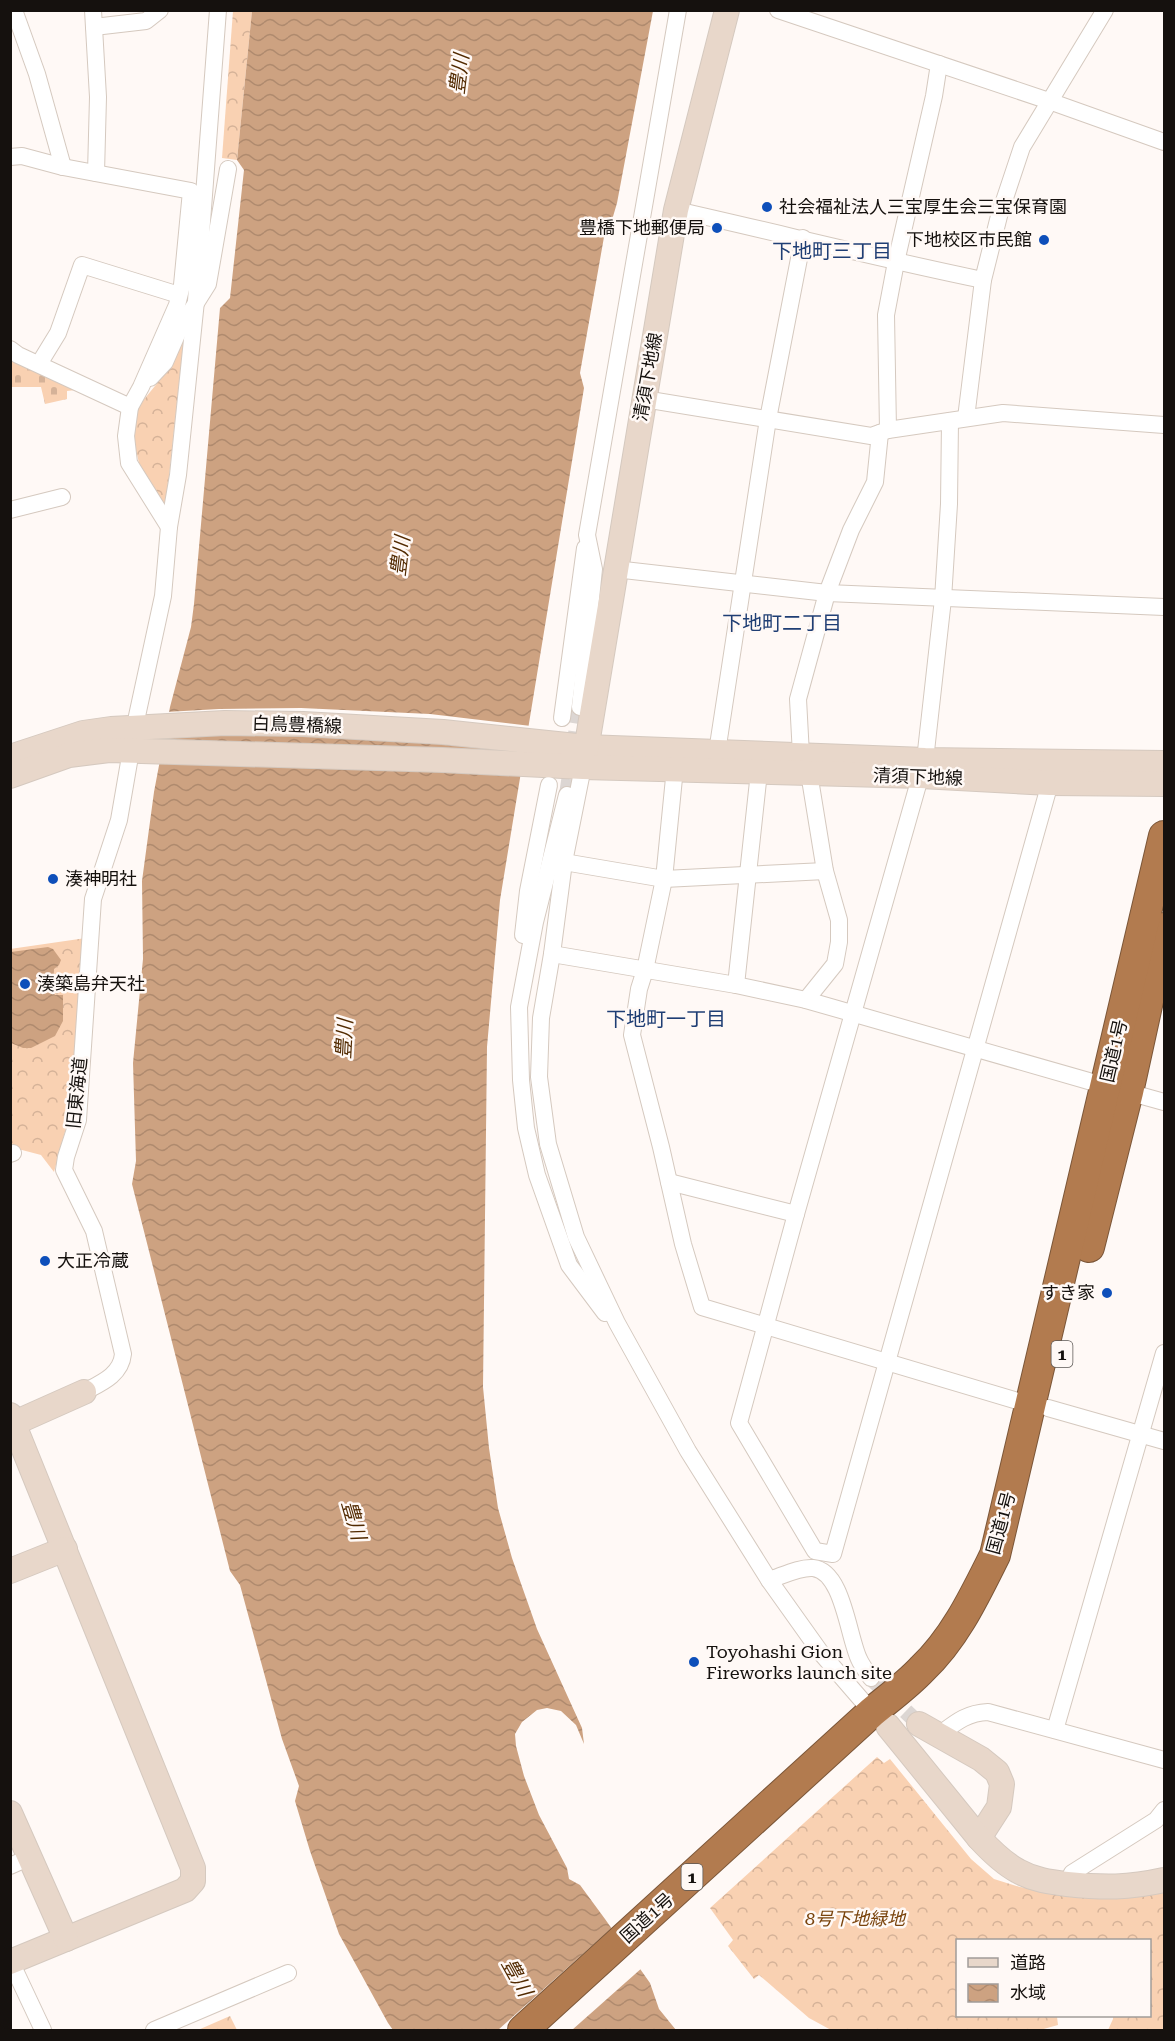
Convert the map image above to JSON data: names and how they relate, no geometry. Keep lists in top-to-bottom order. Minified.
{"streets":{"highway":["国道1号","1"],"main road":["清須下地線","白鳥豊橋線","旧東海道"]},"crossings":[["清須下地線","白鳥豊橋線"],["白鳥豊橋線","旧東海道"]],"districts":["下地町三丁目","下地町二丁目","下地町一丁目"],"water":["豊川"],"parks":["8号下地緑地"],"places":["社会福祉法人三宝厚生会三宝保育園","豊橋下地郵便局","下地校区市民館","湊神明社","湊築島弁天社","大正冷蔵","すき家","Toyohashi Gion Fireworks launch site"],"legend":["道路","水域"]}
